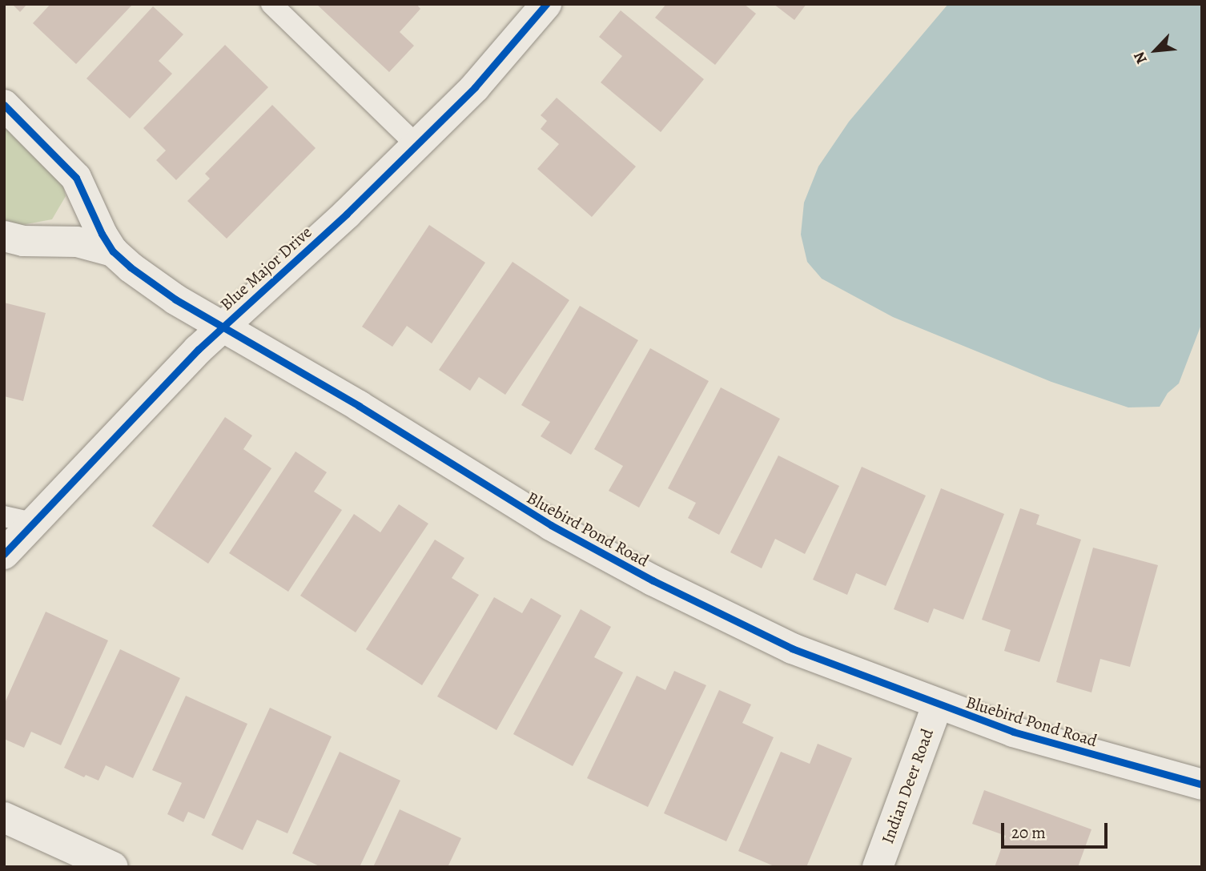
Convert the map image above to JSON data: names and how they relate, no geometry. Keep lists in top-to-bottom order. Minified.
{"streets":{"street":["Blue Major Drive","Bluebird Pond Road","Indian Deer Road"]},"crossings":[["Blue Major Drive","Bluebird Pond Road"],["Bluebird Pond Road","Indian Deer Road"]],"scale_bar":"20 m","north":"bottom left"}
